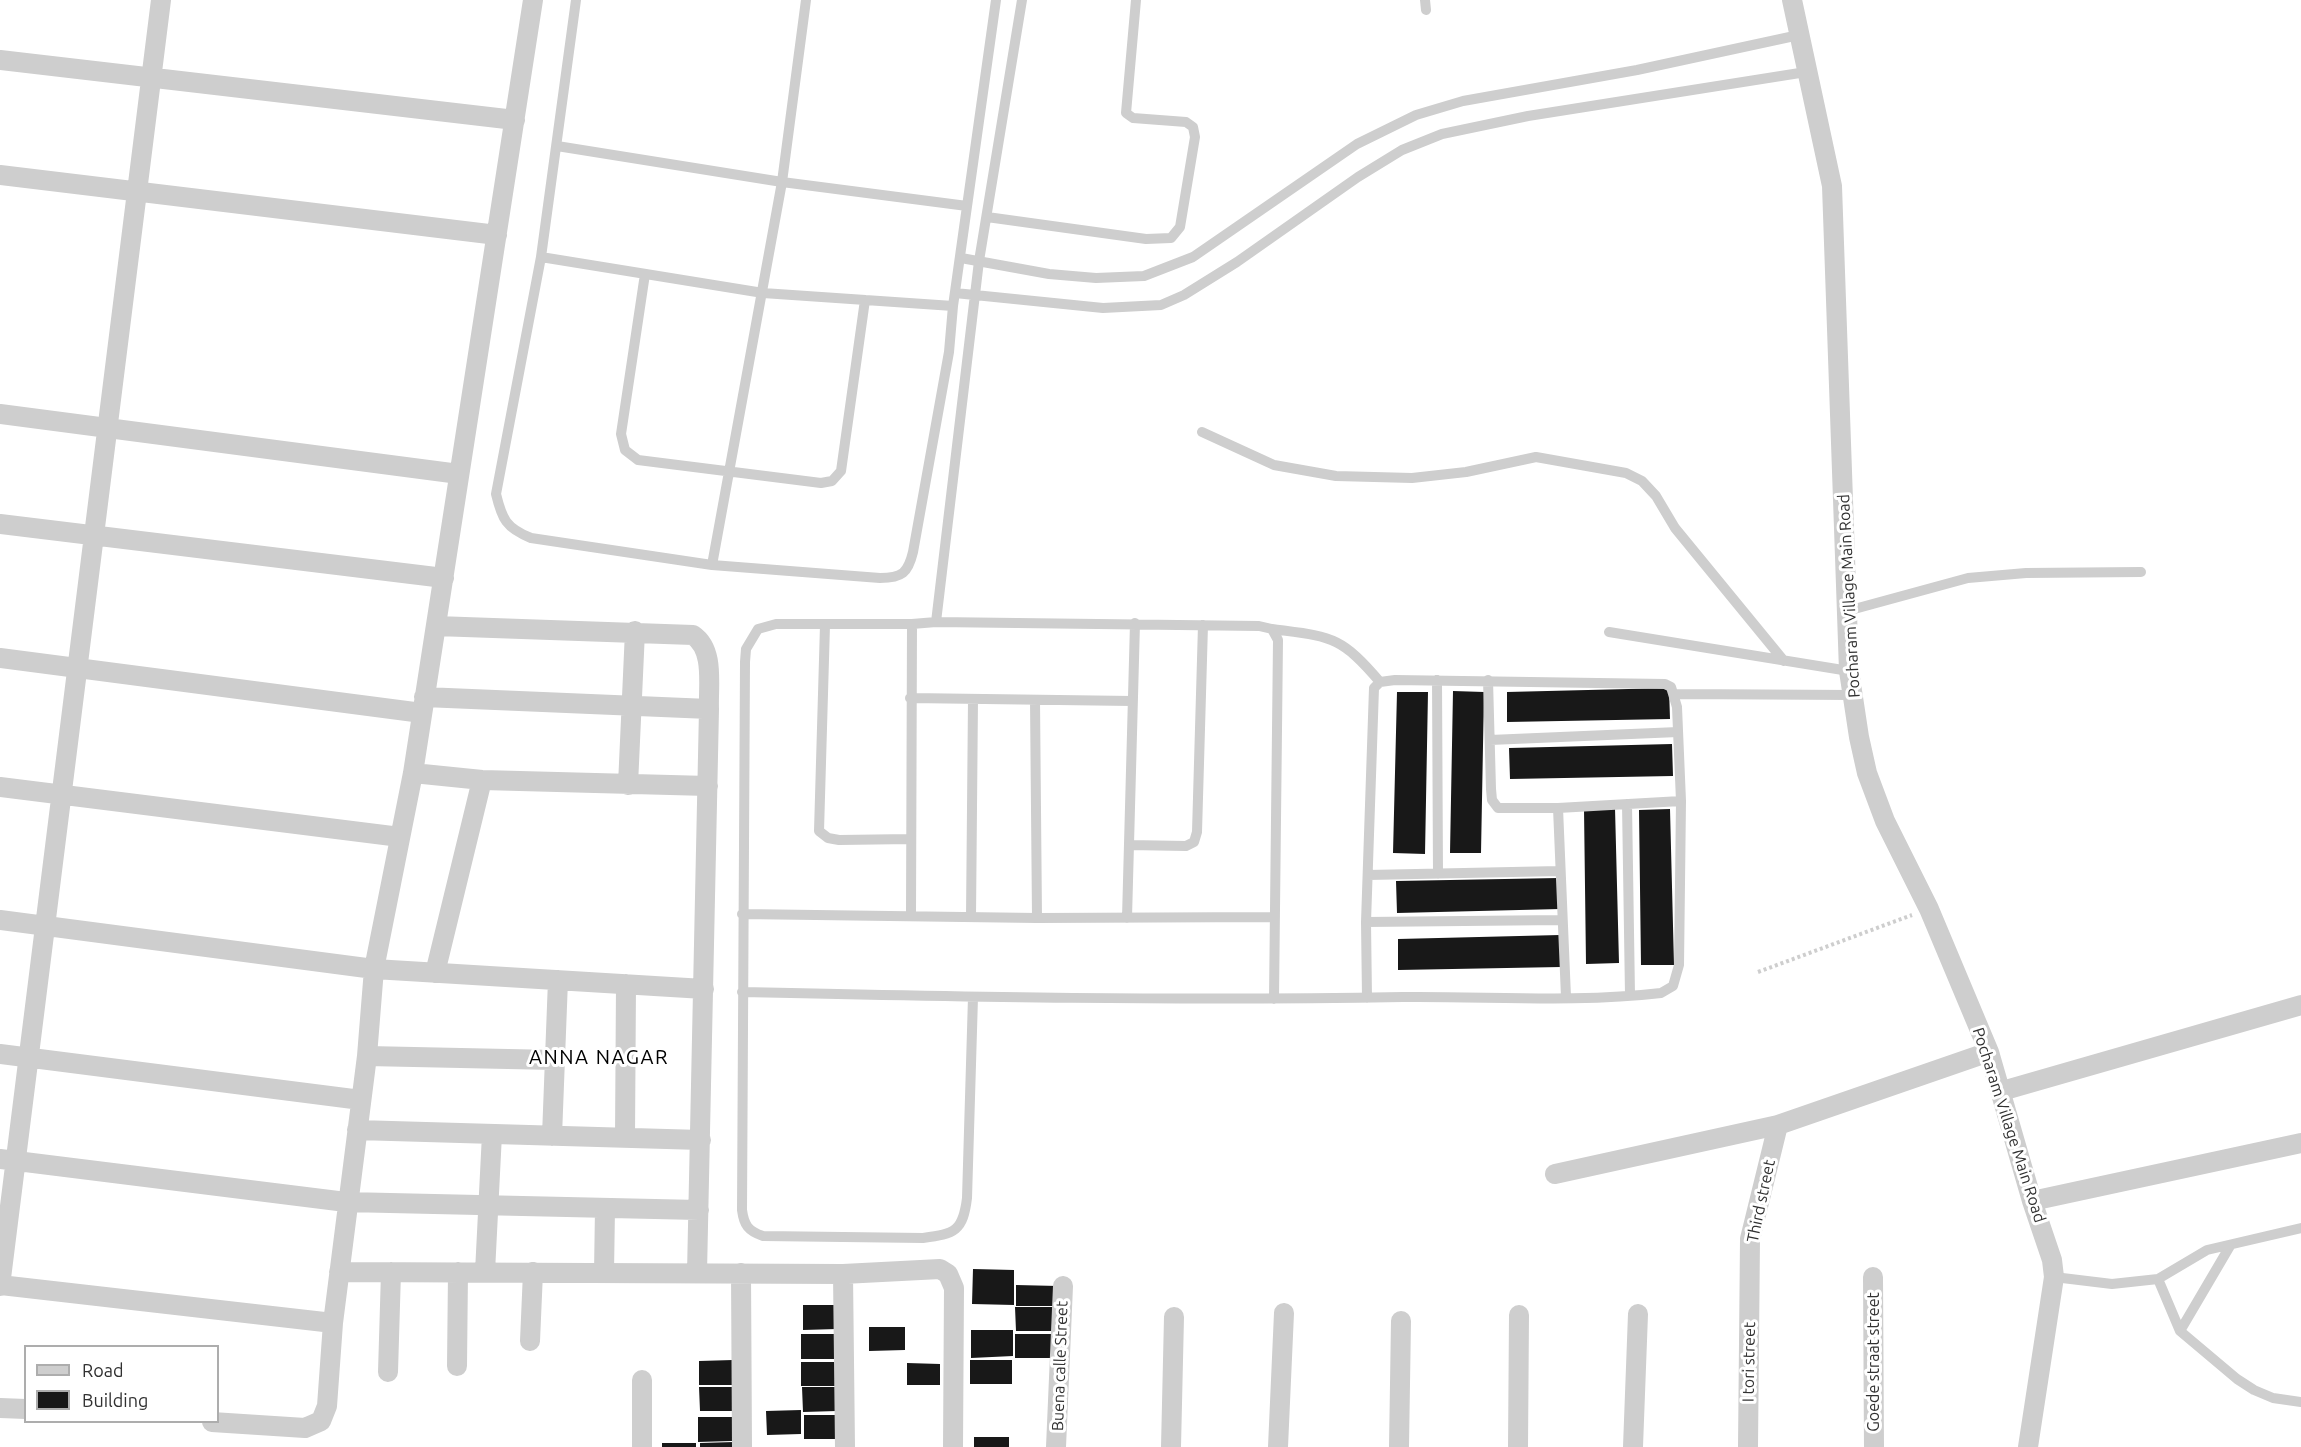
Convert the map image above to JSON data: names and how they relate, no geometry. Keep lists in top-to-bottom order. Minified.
{"streets":{"street":["Pocharam Village Main Road","Third street","I tori street","Goede straat street","Buena calle Street"]},"crossings":[["Third street","I tori street"]],"districts":["ANNA NAGAR"],"legend":["Road","Building"]}
